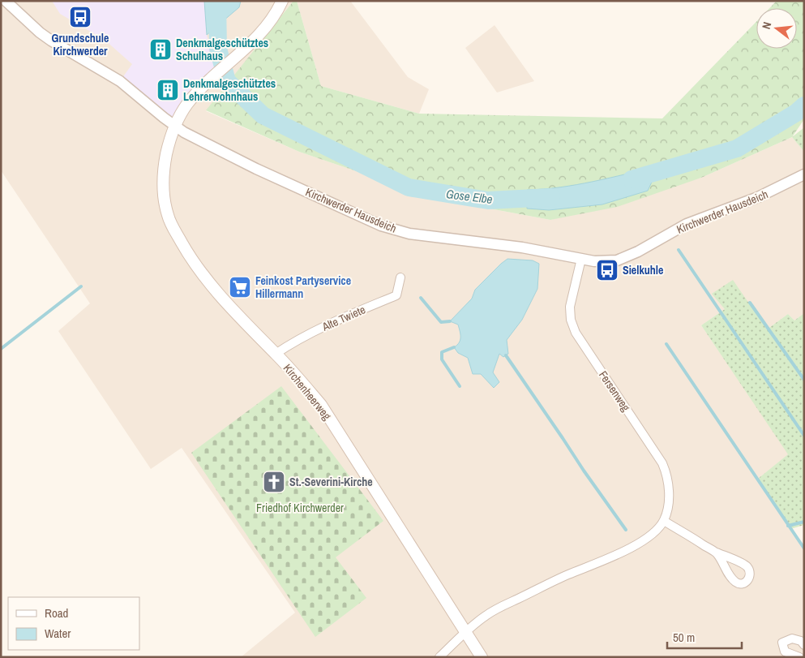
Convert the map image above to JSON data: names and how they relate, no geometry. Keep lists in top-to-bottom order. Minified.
{"streets":{"main road":["Kirchenheerweg"],"street":["Kirchwerder Hausdeich","Alte Twiete","Fersenweg"]},"crossings":[["Kirchwerder Hausdeich","Fersenweg"],["Kirchwerder Hausdeich","Kirchenheerweg"],["Alte Twiete","Kirchenheerweg"]],"water":["Gose Elbe"],"parks":["Friedhof Kirchwerder"],"places":{"bus stop":["Grundschule Kirchwerder","Sielkuhle"],"building":["Denkmalgeschütztes Schulhaus","Denkmalgeschütztes Lehrerwohnhaus"],"supermarket":["Feinkost Partyservice Hillermann"],"church":["St.-Severini-Kirche"]},"legend":["Road","Water"],"scale_bar":"50 m","north":"left"}
